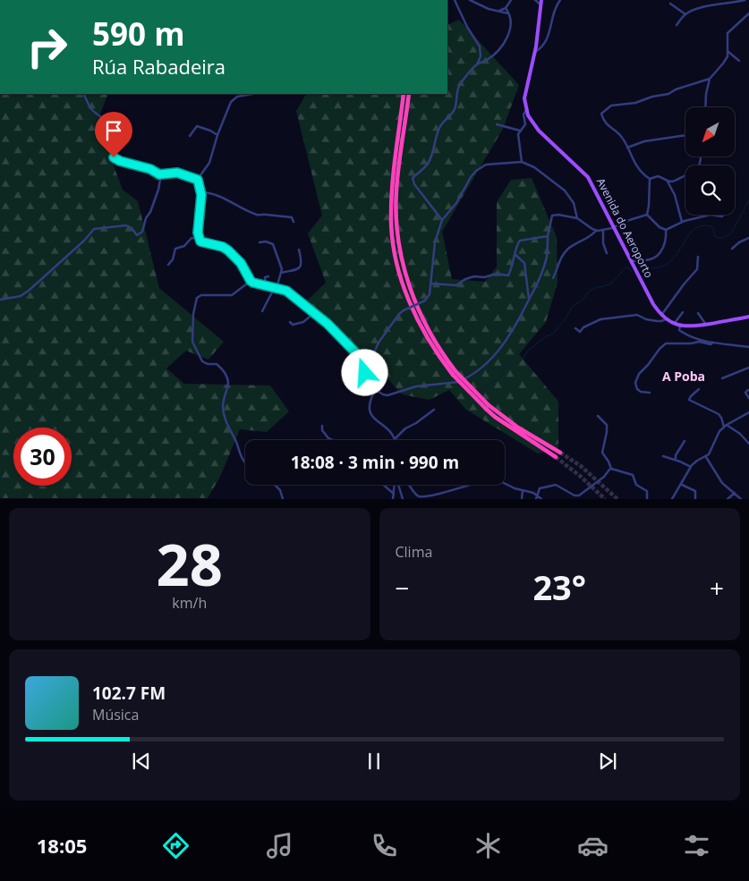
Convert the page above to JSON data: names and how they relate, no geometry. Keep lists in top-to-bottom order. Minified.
{"streets":{"main road":["Avenida do Aeroporto"]},"districts":["A Poba"],"north":"bottom left","page":{"turn":["590 m","Rúa Rabadeira"],"limit":"30","trip":"18:08 · 3 min · 990 m","tile":[["28","km/h"],"Clima"],"heat":["−","23°","+"],"song":["102.7 FM","Música"],"tabs":"18:05"}}
